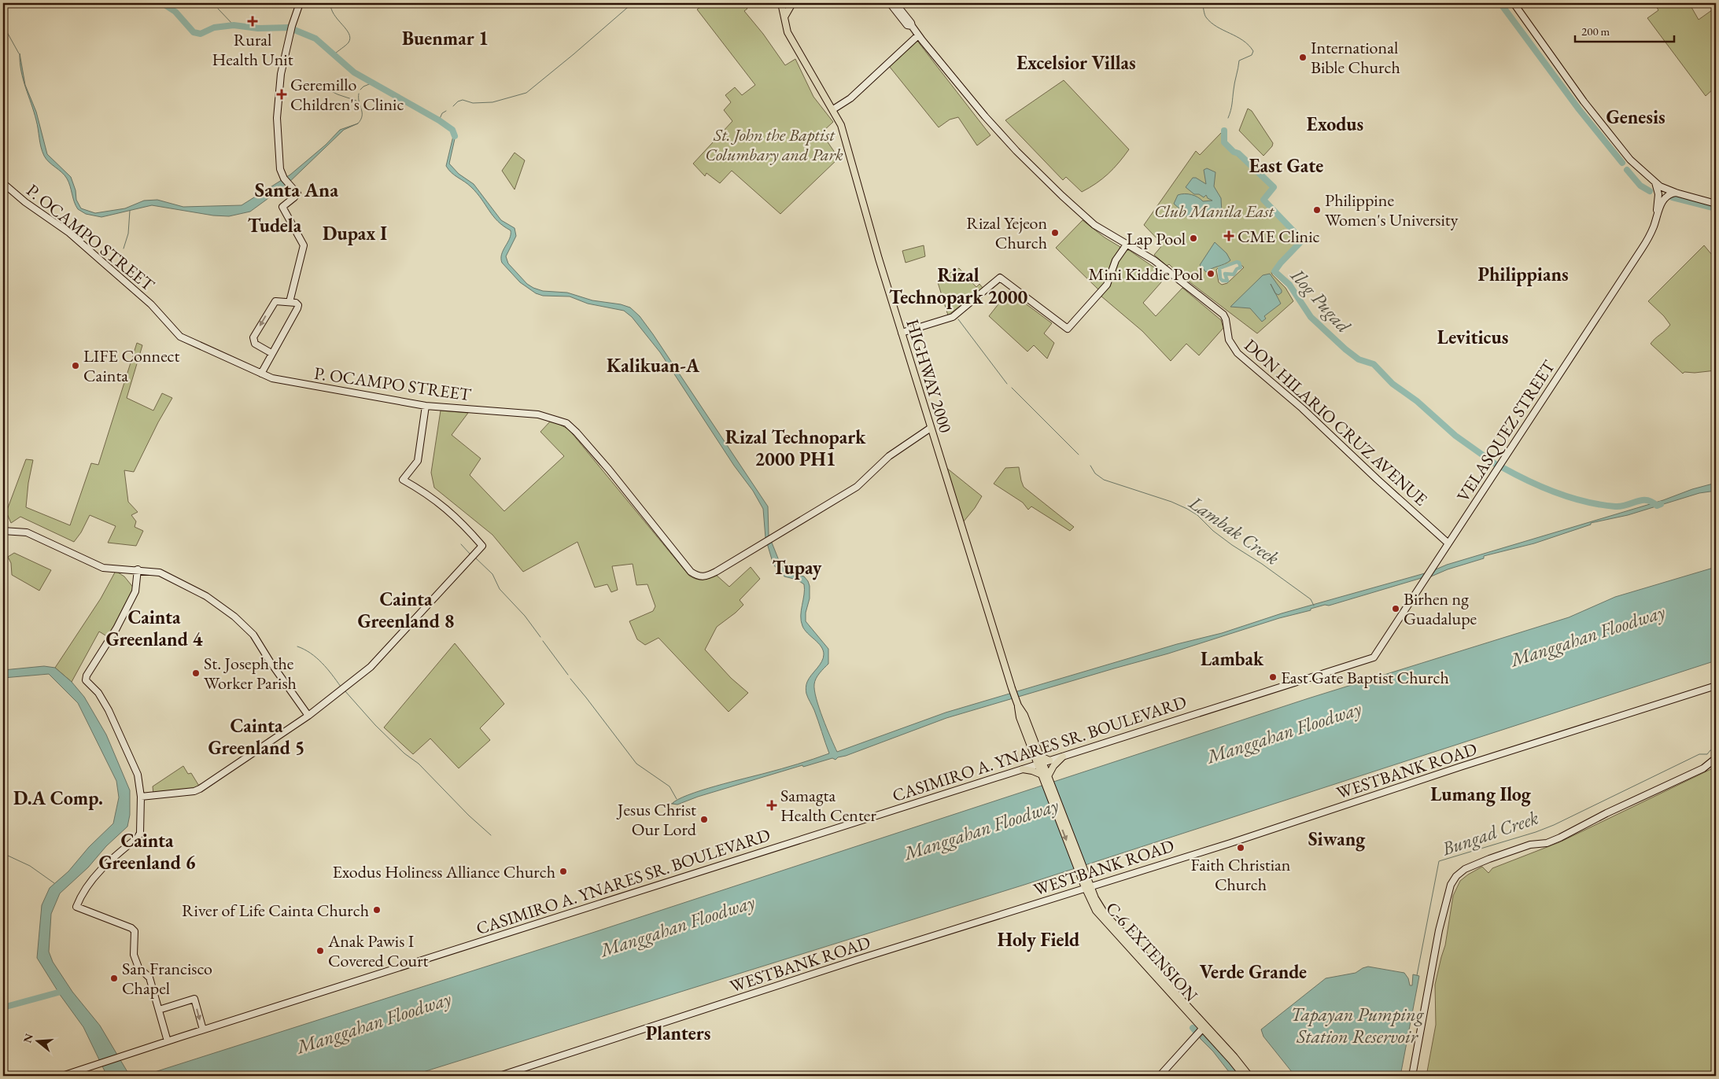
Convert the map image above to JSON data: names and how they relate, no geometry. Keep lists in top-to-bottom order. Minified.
{"streets":{"main road":["HIGHWAY 2000","C-6 EXTENSION"],"street":["P. OCAMPO STREET","DON HILARIO CRUZ AVENUE","VELASQUEZ STREET","CASIMIRO A. YNARES SR. BOULEVARD","WESTBANK ROAD"]},"crossings":[["P. OCAMPO STREET","HIGHWAY 2000"],["HIGHWAY 2000","CASIMIRO A. YNARES SR. BOULEVARD"],["HIGHWAY 2000","C-6 EXTENSION"],["DON HILARIO CRUZ AVENUE","VELASQUEZ STREET"],["VELASQUEZ STREET","CASIMIRO A. YNARES SR. BOULEVARD"],["CASIMIRO A. YNARES SR. BOULEVARD","C-6 EXTENSION"],["WESTBANK ROAD","C-6 EXTENSION"]],"districts":["Buenmar 1","Excelsior Villas","Genesis","Exodus","East Gate","Santa Ana","Tudela","Dupax I","Philippians","Rizal Technopark 2000","Leviticus","Kalikuan-A","Rizal Technopark 2000 PH1","Tupay","Cainta Greenland 8","Cainta Greenland 4","Lambak","Cainta Greenland 5","Lumang Ilog","D.A Comp.","Siwang","Cainta Greenland 6","Holy Field","Verde Grande","Planters"],"water":["Ilog Pugad","Lambak Creek","Manggahan Floodway","Bungad Creek","Tapayan Pumping Station Reservoir"],"parks":["St. John the Baptist Columbary and Park","Club Manila East"],"places":{"health":["Rural Health Unit","Geremillo Children's Clinic","CME Clinic","Samagta Health Center"],"other":["International Bible Church","Philippine Women's University","Rizal Yejeon Church","Lap Pool","Mini Kiddie Pool","LIFE Connect Cainta","Birhen ng Guadalupe","St. Joseph the Worker Parish","East Gate Baptist Church","Jesus Christ Our Lord","Faith Christian Church","Exodus Holiness Alliance Church","River of Life Cainta Church","Anak Pawis Ⅰ Covered Court","San Francisco Chapel"]},"scale_bar":"200 m","north":"left"}
